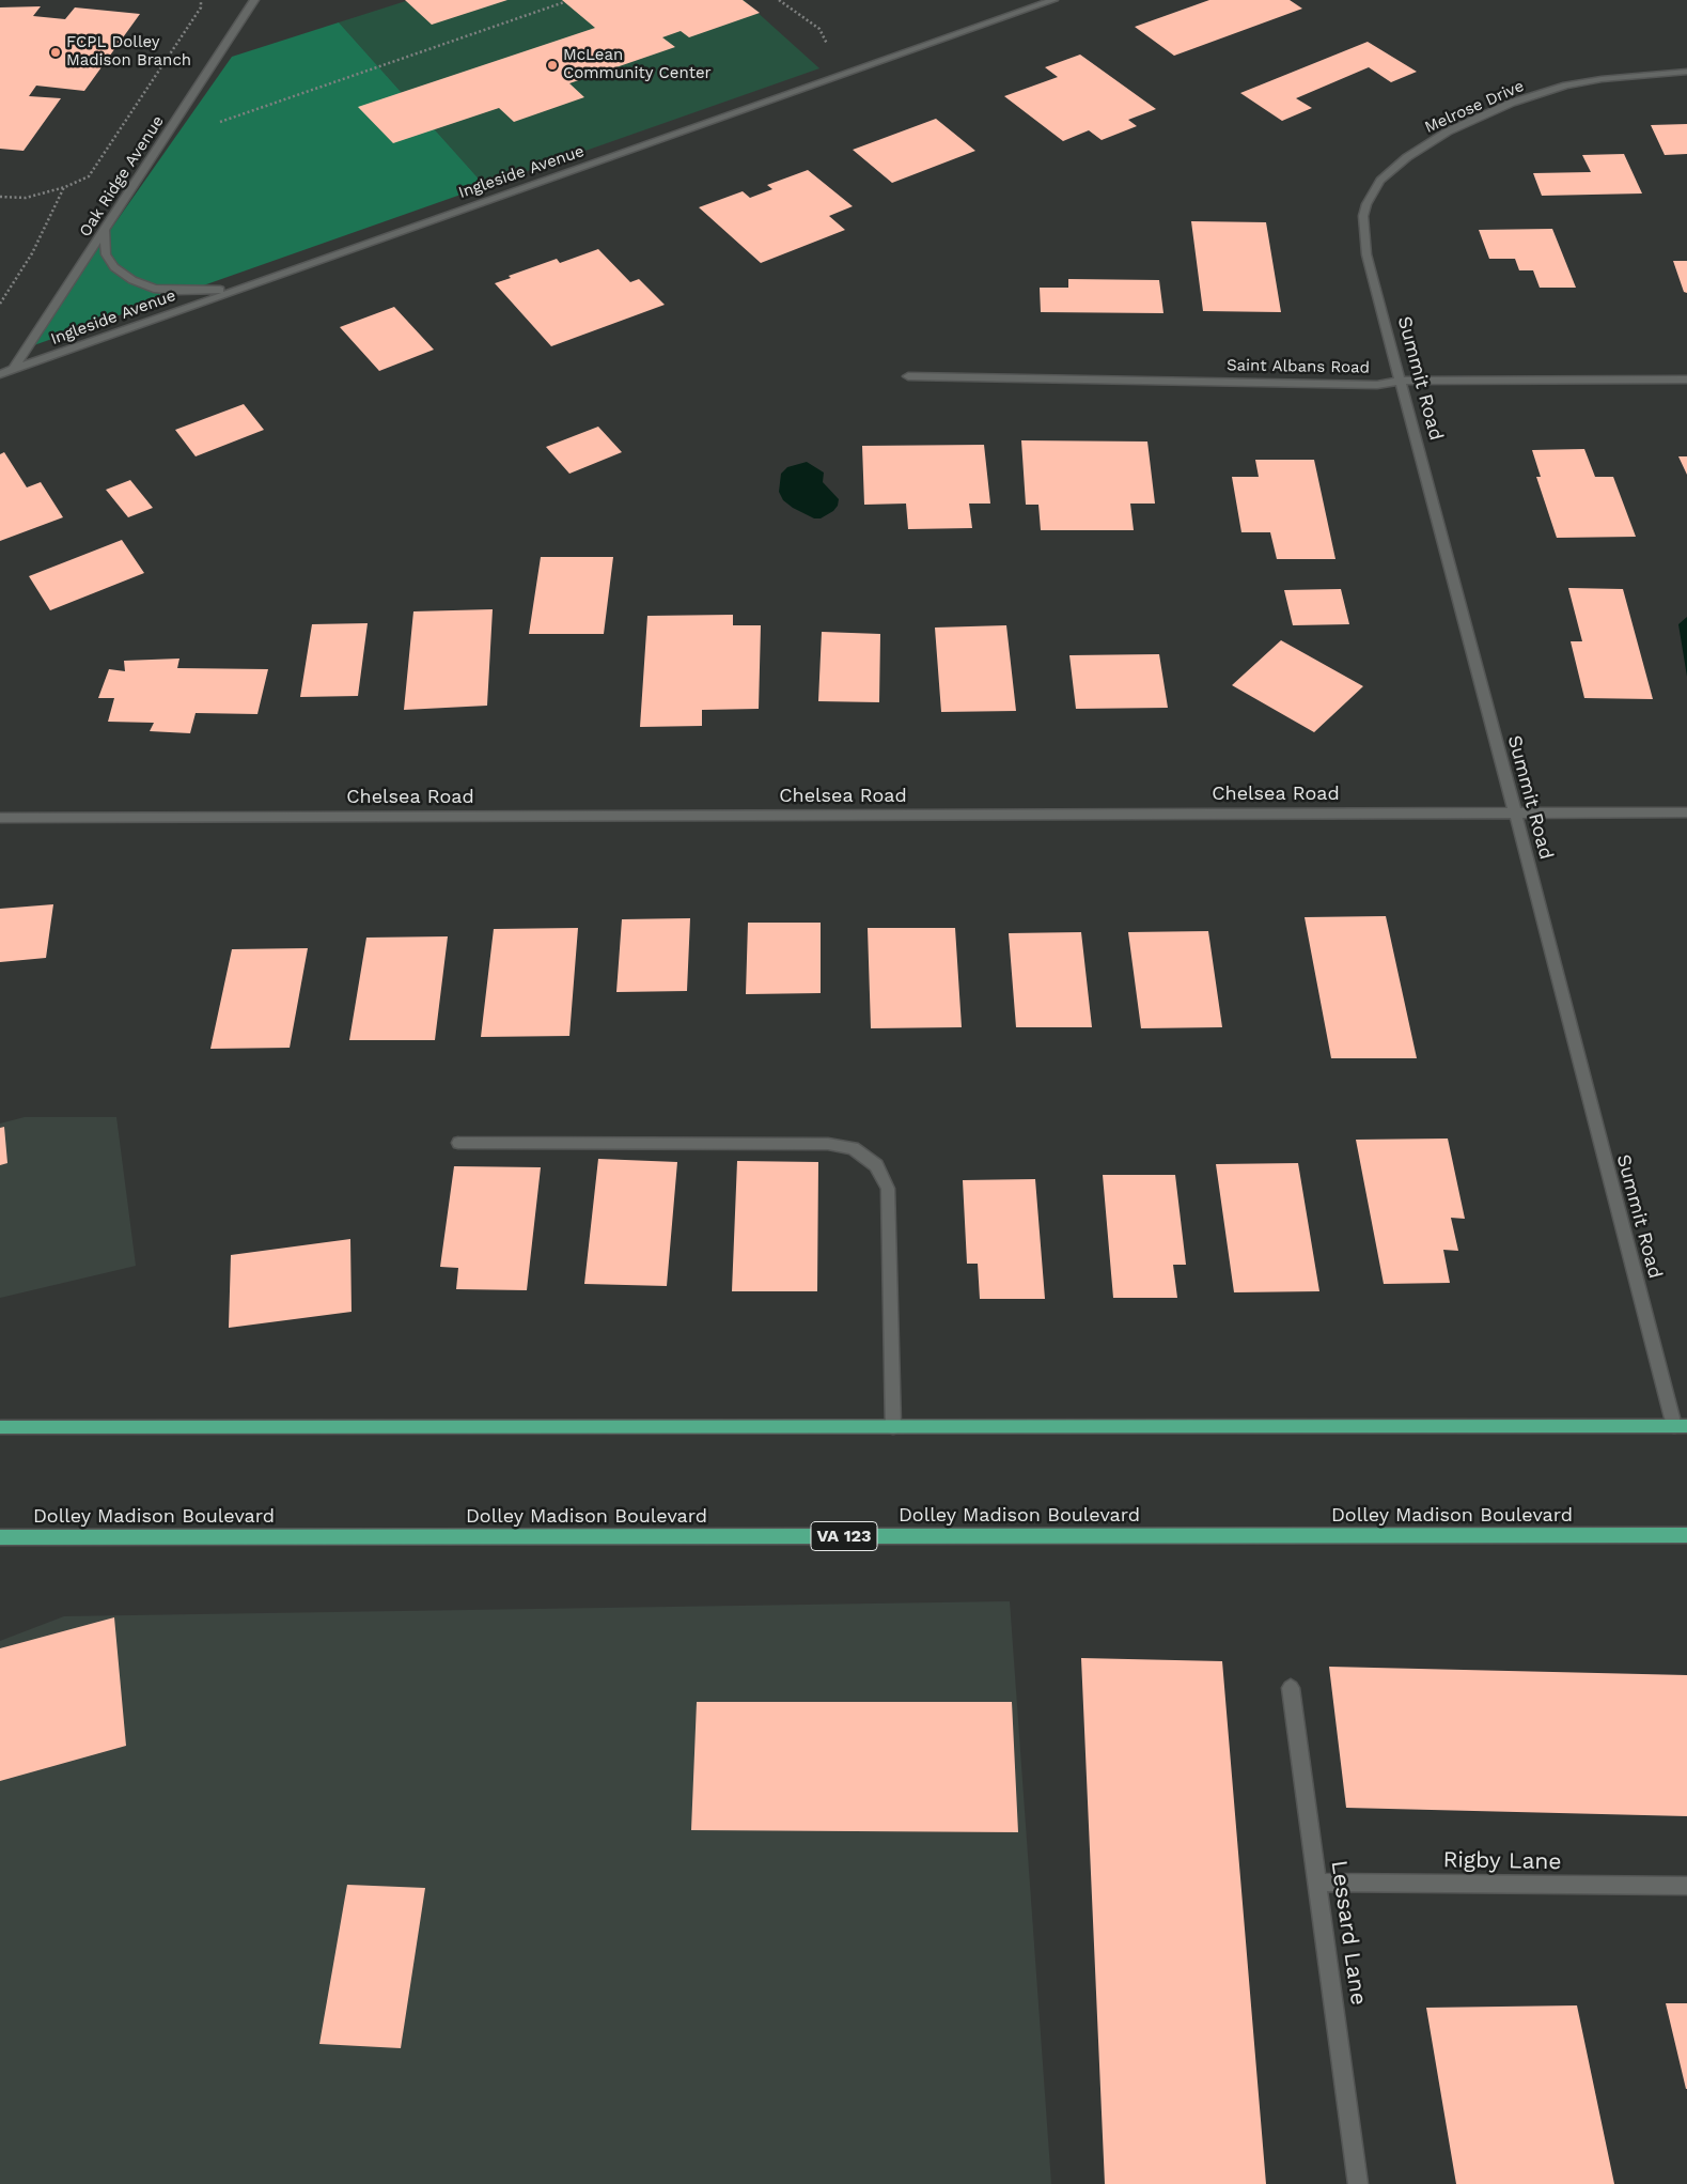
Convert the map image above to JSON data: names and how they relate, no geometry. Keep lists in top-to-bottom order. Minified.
{"streets":{"main road":["Dolley Madison Boulevard","VA 123"],"street":["Melrose Drive","Ingleside Avenue","Oak Ridge Avenue","Saint Albans Road","Summit Road","Chelsea Road","Rigby Lane","Lessard Lane"]},"crossings":[["Melrose Drive","Summit Road"],["Ingleside Avenue","Oak Ridge Avenue"],["Saint Albans Road","Summit Road"],["Summit Road","Chelsea Road"],["Rigby Lane","Lessard Lane"]],"places":["FCPL Dolley Madison Branch","McLean Community Center"]}
